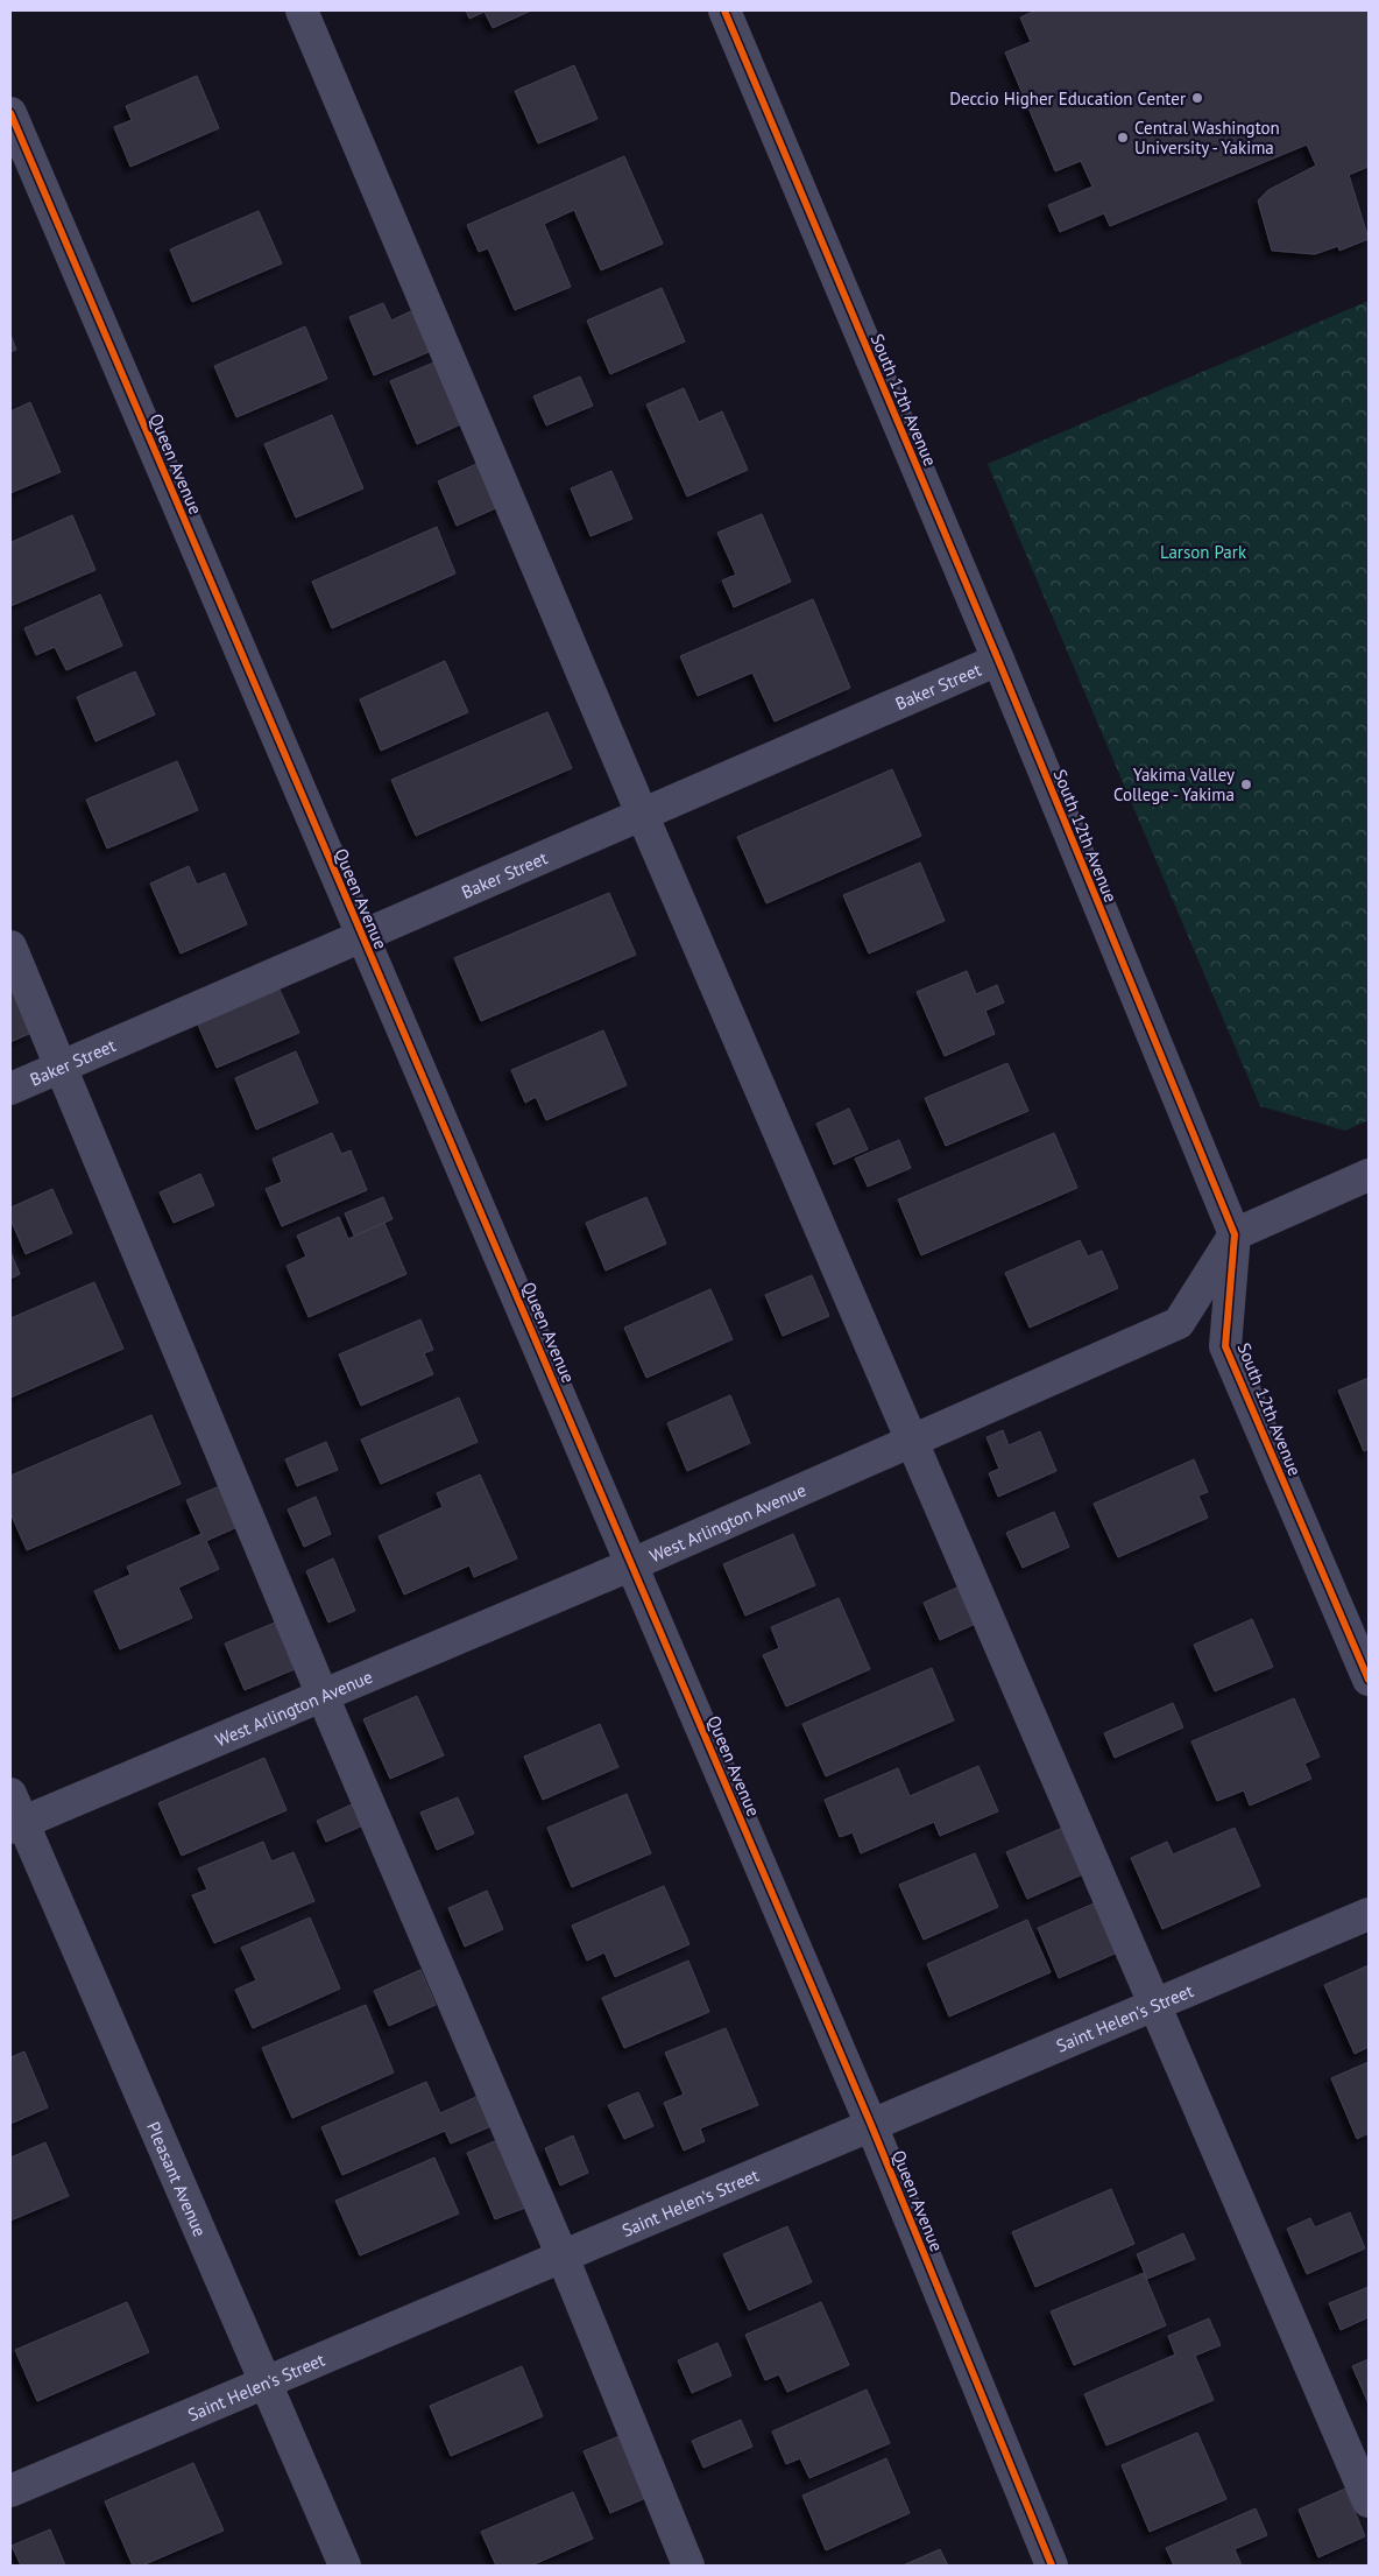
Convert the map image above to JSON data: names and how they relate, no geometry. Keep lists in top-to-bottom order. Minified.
{"streets":{"street":["South 12th Avenue","Queen Avenue","Baker Street","West Arlington Avenue","Saint Helen's Street","Pleasant Avenue"]},"crossings":[["South 12th Avenue","Baker Street"],["South 12th Avenue","West Arlington Avenue"],["Queen Avenue","Baker Street"],["Queen Avenue","West Arlington Avenue"],["Queen Avenue","Saint Helen's Street"],["West Arlington Avenue","Pleasant Avenue"],["Saint Helen's Street","Pleasant Avenue"]],"parks":["Larson Park"],"places":["Deccio Higher Education Center","Central Washington University - Yakima","Yakima Valley College - Yakima"]}
